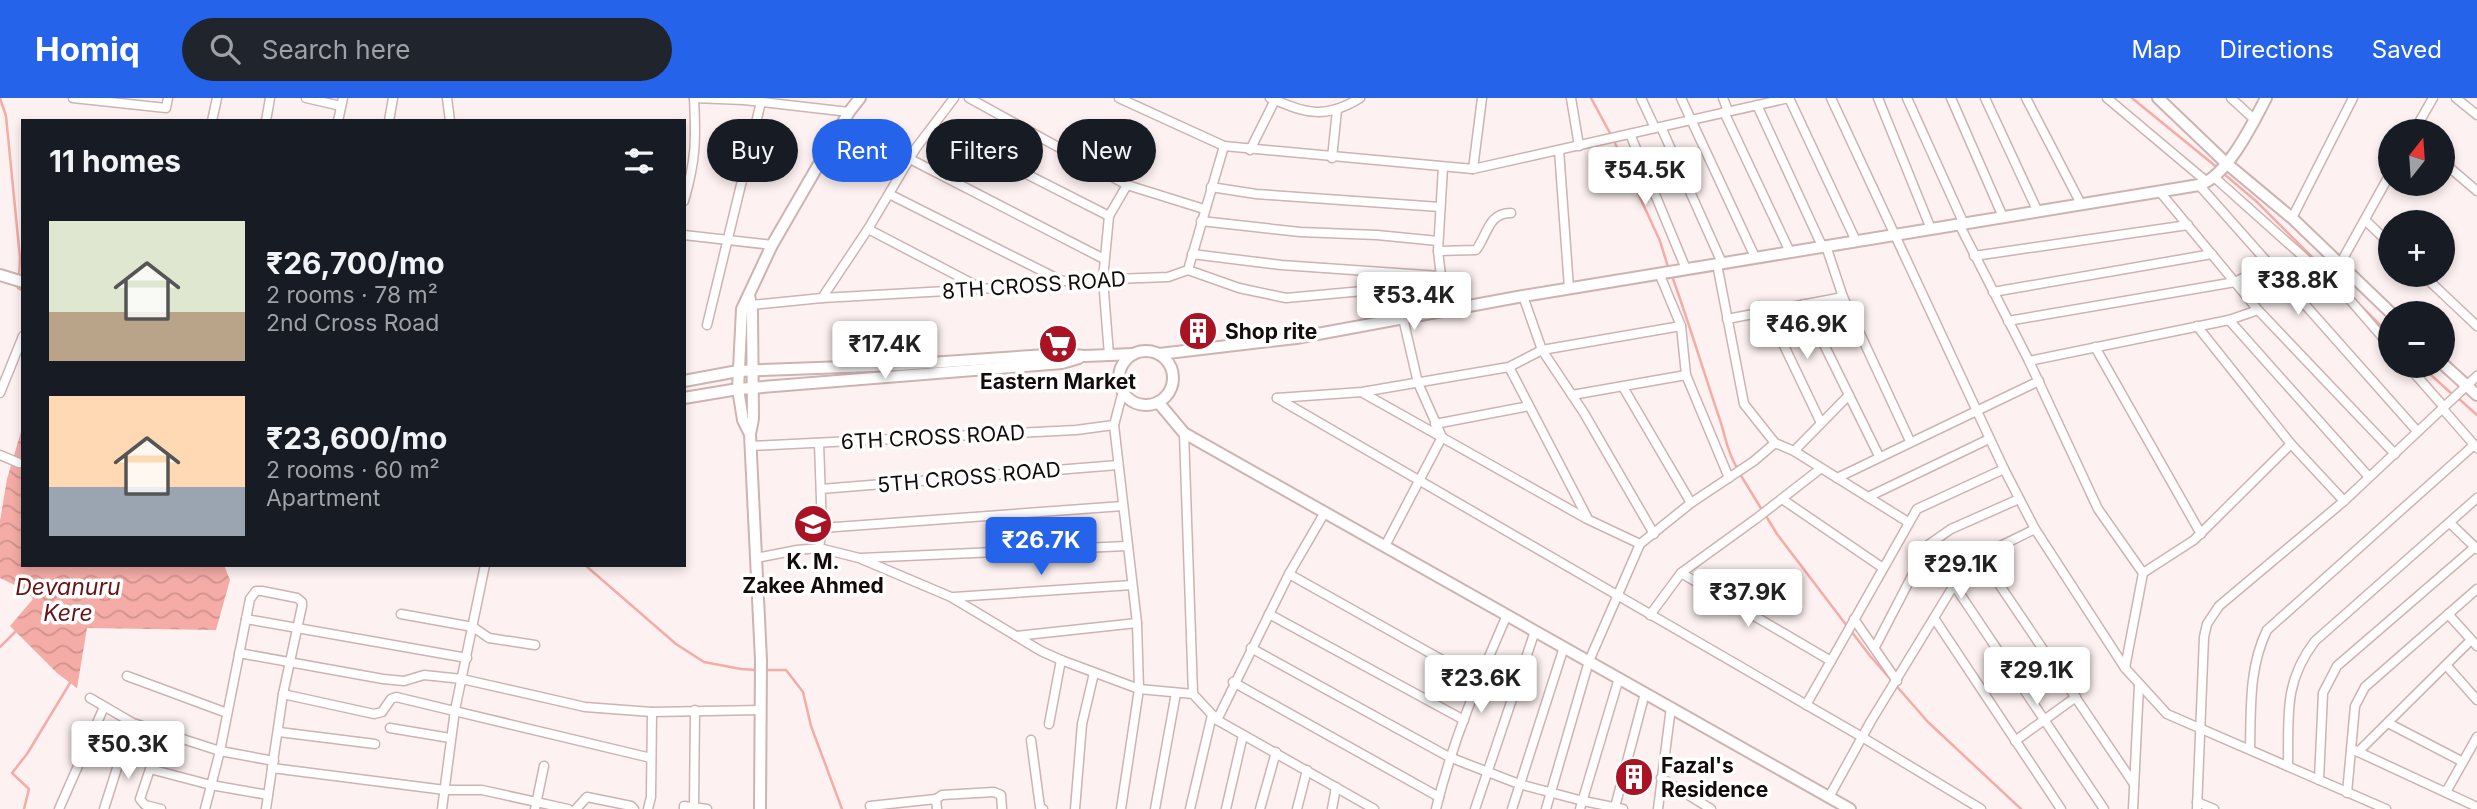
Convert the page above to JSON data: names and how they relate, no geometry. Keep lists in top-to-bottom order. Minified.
{"streets":{"street":["8TH CROSS ROAD","6TH CROSS ROAD","5TH CROSS ROAD"]},"water":["Devanuru Kere"],"places":{"building":["Shop rite","Fazal's Residence"],"supermarket":["Eastern Market"],"school or university":["K. M. Zakee Ahmed"]},"north":"top","page":{"header":"Homiq","search":"Search here","nav":["Map","Directions","Saved"],"map_buttons":["+","−"],"chip":["Buy","Rent","Filters","New"],"heading":"11 homes","price":["₹54.5K","₹38.8K","₹53.4K","₹46.9K","₹17.4K","₹26.7K","₹29.1K","₹37.9K","₹29.1K","₹23.6K","₹50.3K"],"list":[{"name":"₹26,700/mo","note":"2 rooms · 78 m² · 2nd Cross Road"},{"name":"₹23,600/mo","note":"2 rooms · 60 m² · Apartment"}]}}
